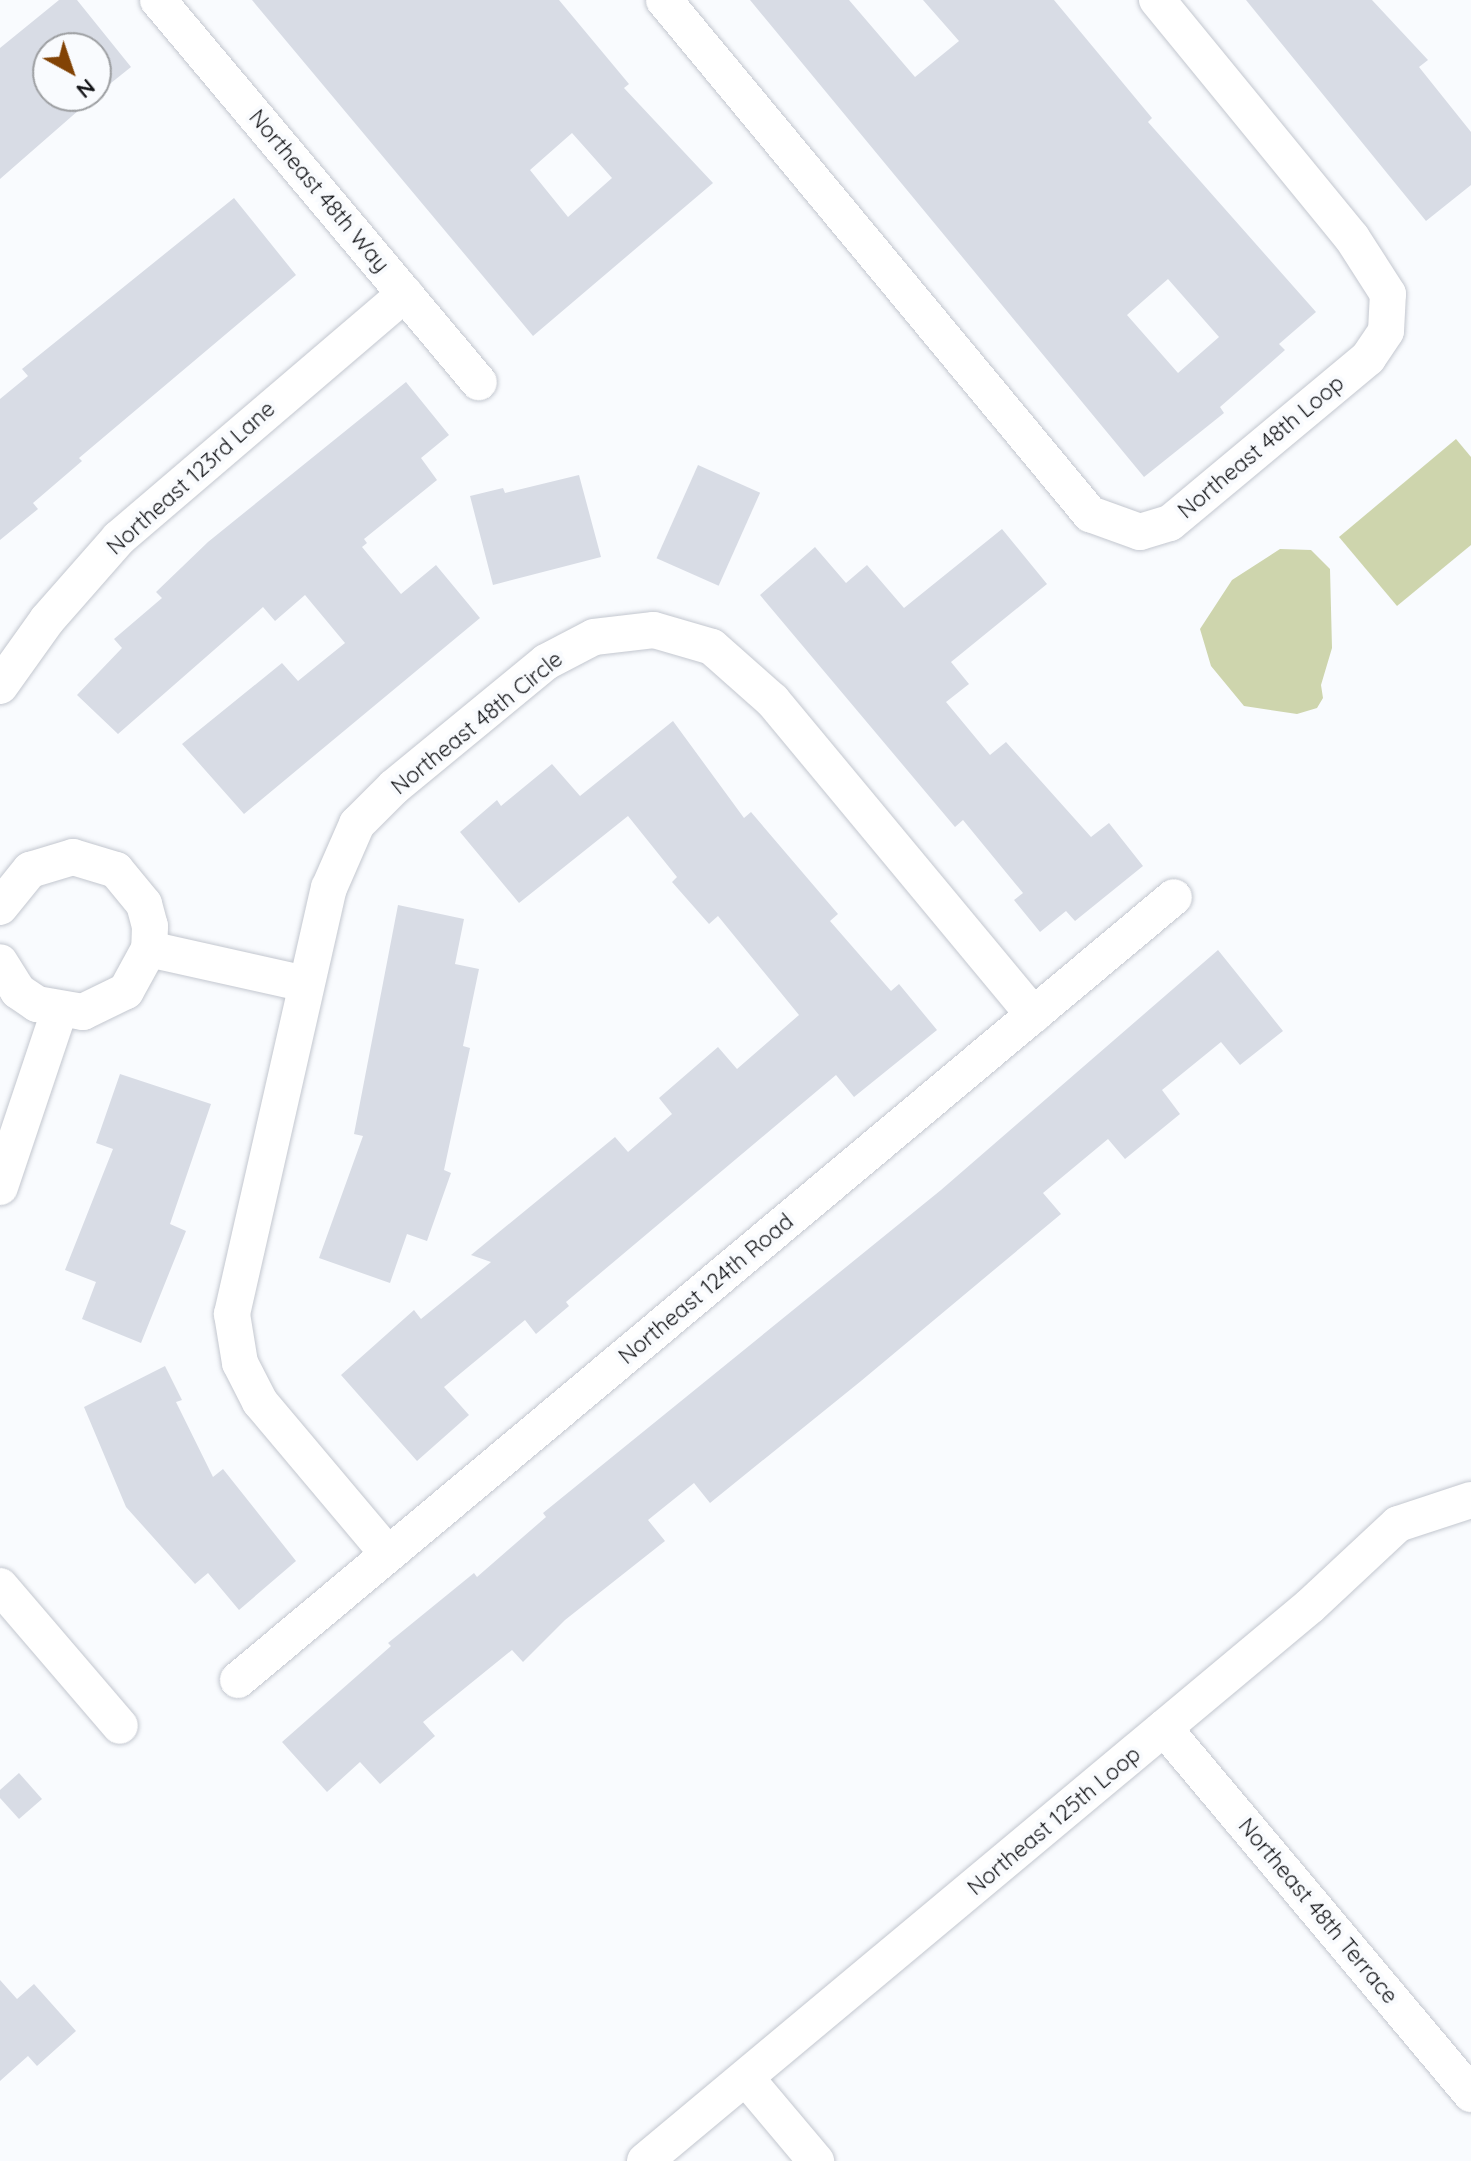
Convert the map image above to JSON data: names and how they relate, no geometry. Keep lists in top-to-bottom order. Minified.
{"streets":{"street":["Northeast 48th Way","Northeast 48th Loop","Northeast 123rd Lane","Northeast 48th Circle","Northeast 124th Road","Northeast 125th Loop","Northeast 48th Terrace"]},"crossings":[["Northeast 48th Way","Northeast 123rd Lane"],["Northeast 48th Circle","Northeast 124th Road"],["Northeast 125th Loop","Northeast 48th Terrace"]],"north":"bottom right"}
